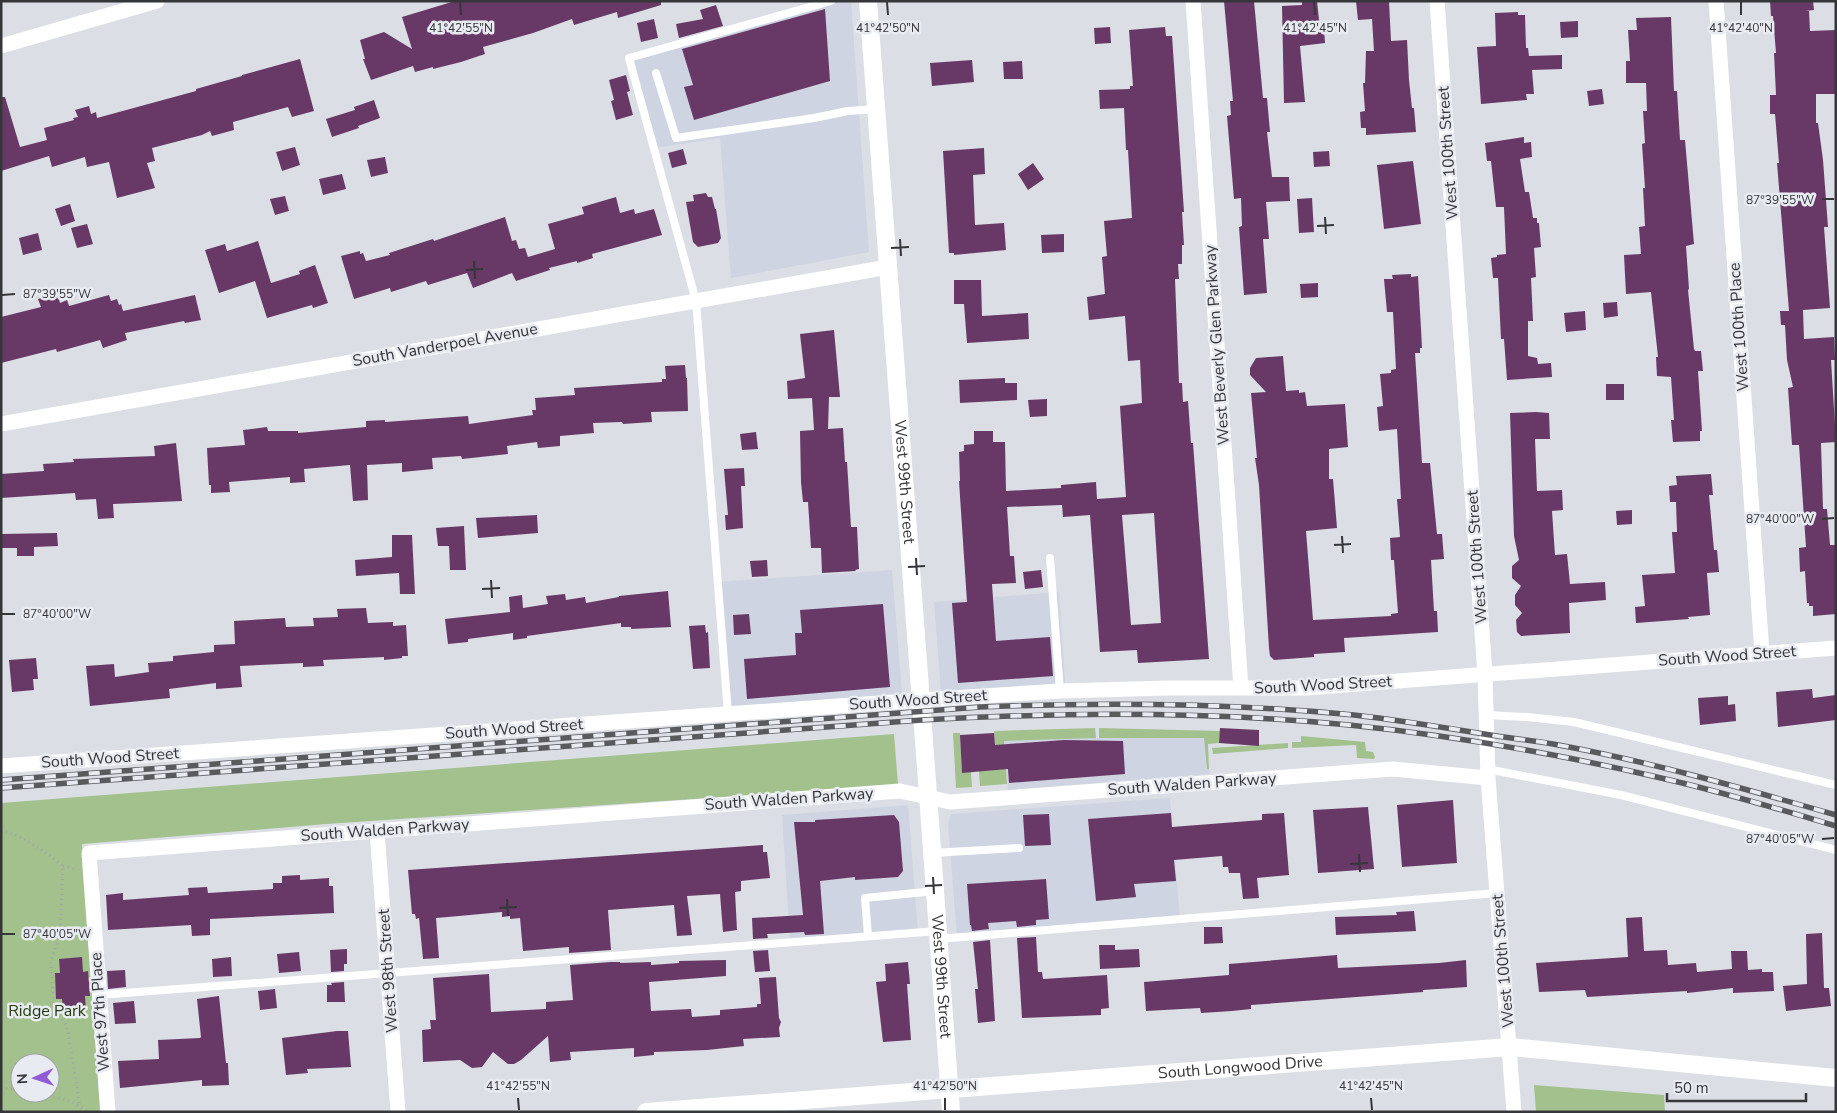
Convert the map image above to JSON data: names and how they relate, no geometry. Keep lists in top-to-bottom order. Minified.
{"streets":{"street":["West 100th Street","West 100th Place","South Vanderpoel Avenue","West Beverly Glen Parkway","West 99th Street","South Wood Street","South Walden Parkway","West 98th Street","West 97th Place","South Longwood Drive"]},"crossings":[["West 100th Street","South Wood Street"],["West 100th Street","South Walden Parkway"],["West 100th Street","South Longwood Drive"],["West 100th Place","South Wood Street"],["South Vanderpoel Avenue","West 99th Street"],["West Beverly Glen Parkway","South Wood Street"],["West 99th Street","South Wood Street"],["West 99th Street","South Walden Parkway"],["West 99th Street","South Longwood Drive"],["South Walden Parkway","West 98th Street"],["South Walden Parkway","West 97th Place"]],"parks":["Ridge Park"],"scale_bar":"50 m","north":"left","coordinates":["41°42'55\"N","41°42'50\"N","41°42'45\"N","41°42'40\"N","87°39'55\"W","87°40'00\"W","87°40'05\"W"]}
